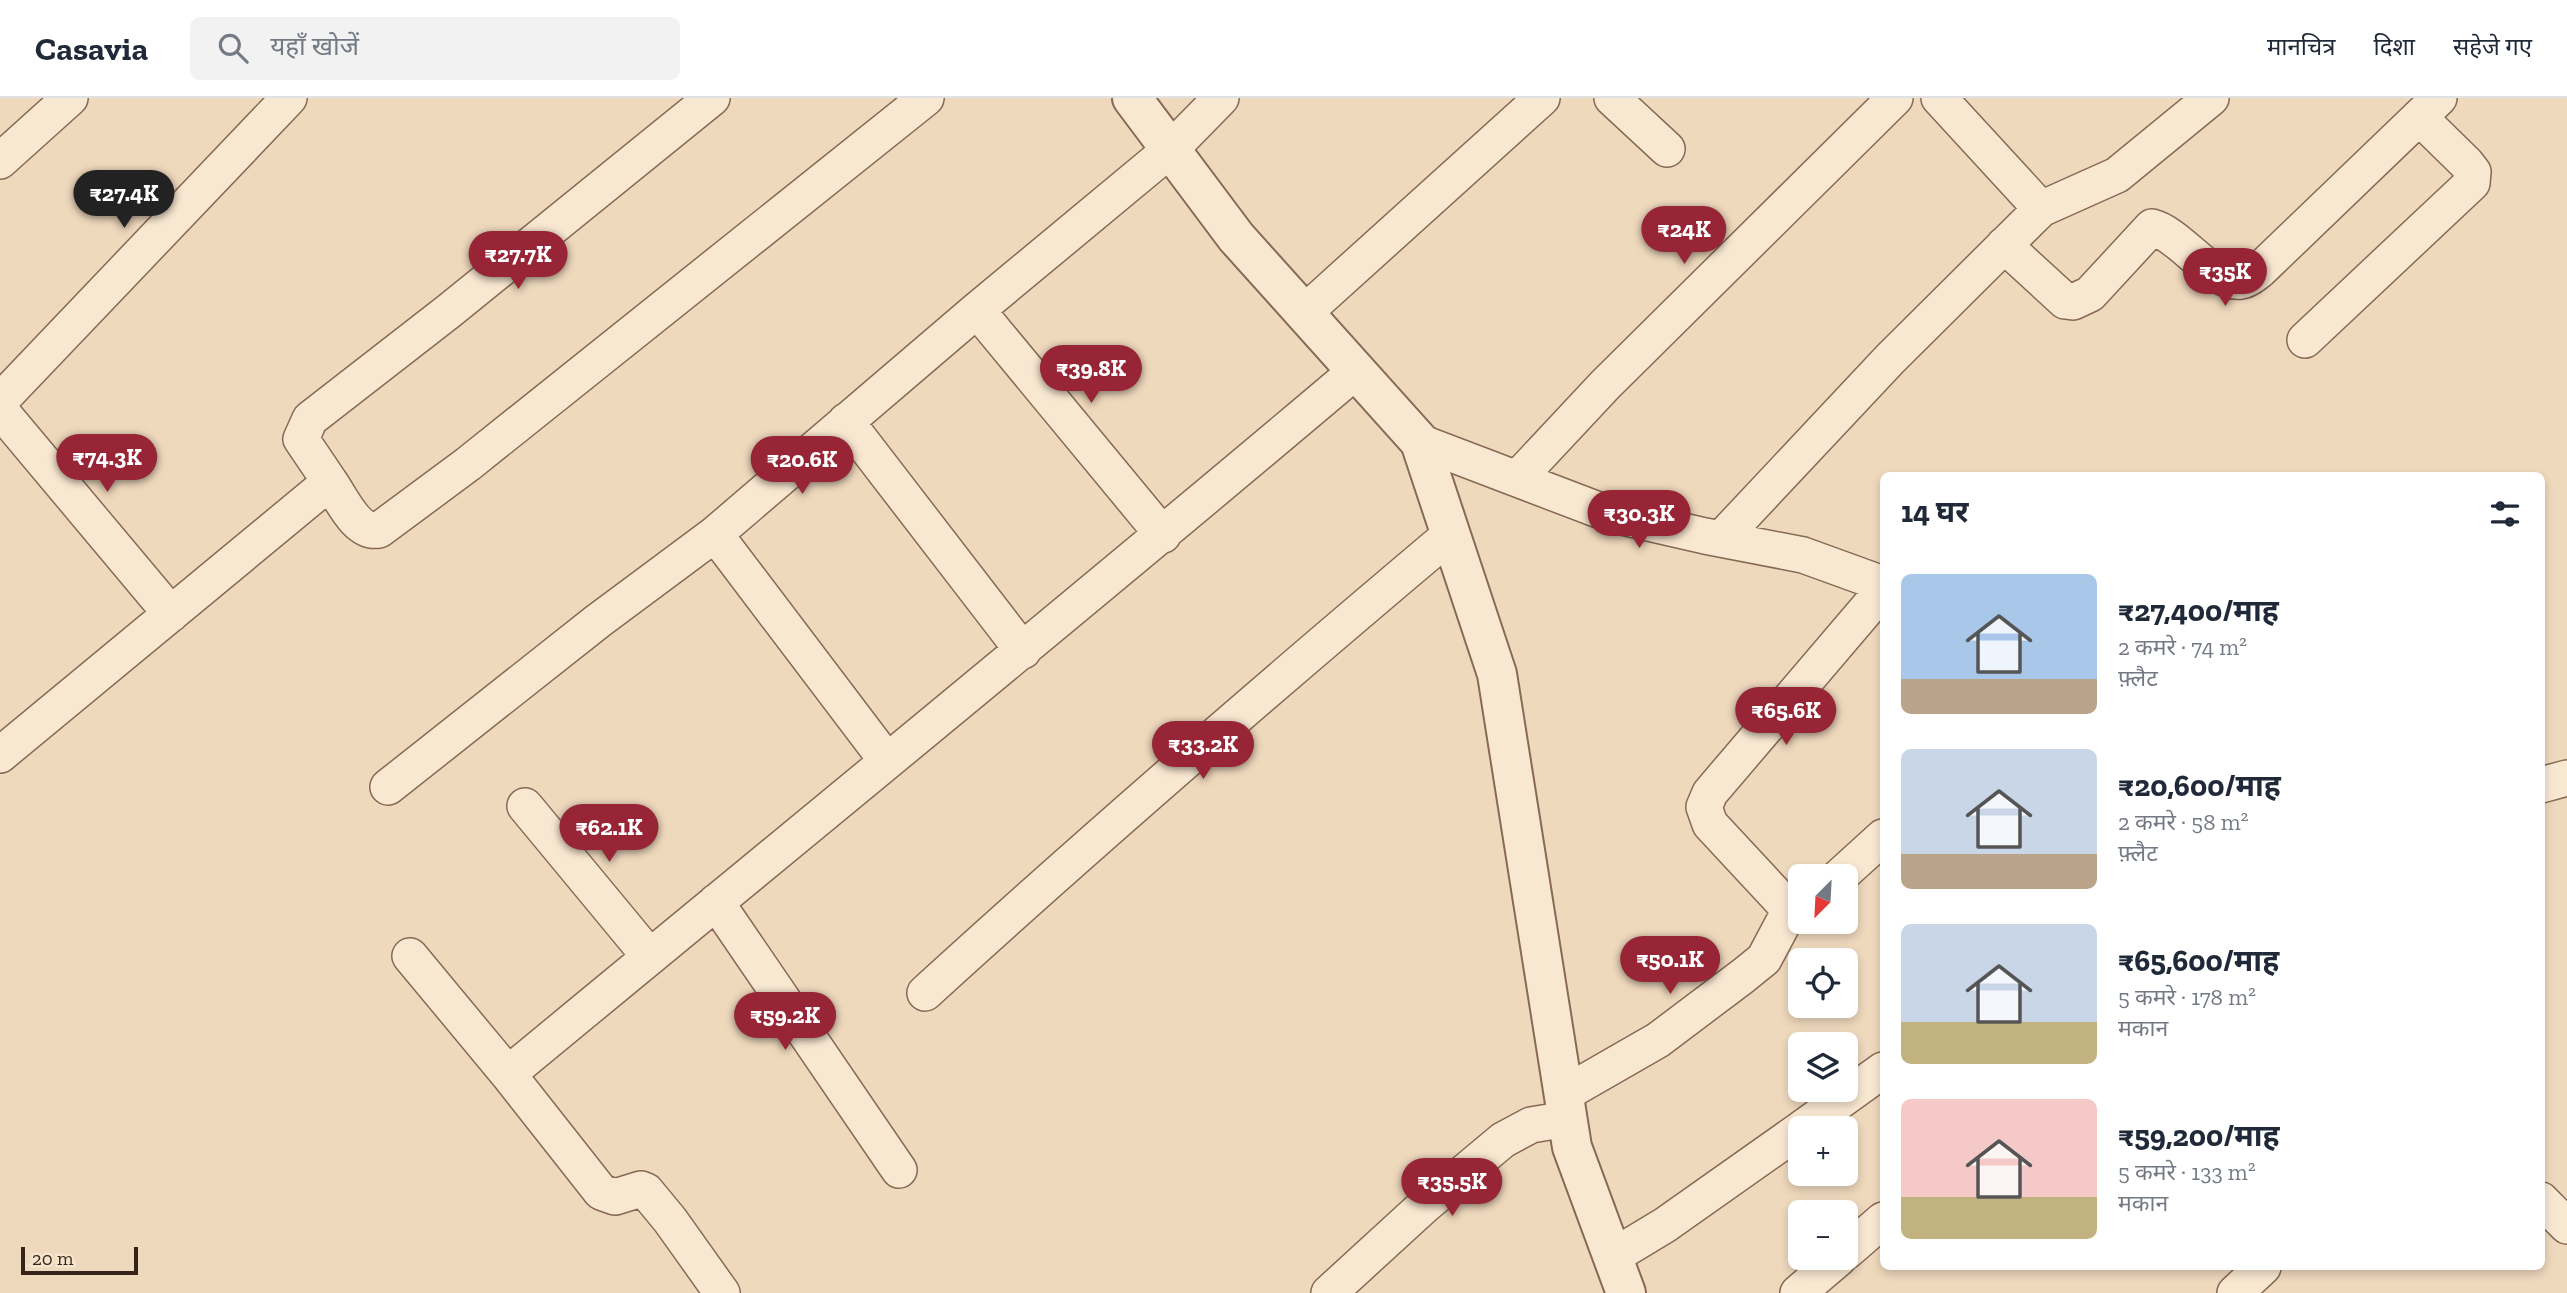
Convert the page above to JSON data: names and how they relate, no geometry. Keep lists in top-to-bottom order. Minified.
{"scale_bar":"20 m","north":"bottom left","page":{"header":"Casavia","search":"यहाँ खोजें","nav":["मानचित्र","दिशा","सहेजे गए"],"price":["₹27.4K","₹24K","₹27.7K","₹35K","₹39.8K","₹74.3K","₹20.6K","₹30.3K","₹65.6K","₹33.2K","₹62.1K","₹50.1K","₹59.2K","₹35.5K"],"heading":"14 घर","list":[{"name":"₹27,400/माह","note":"2 कमरे · 74 m² · फ़्लैट"},{"name":"₹20,600/माह","note":"2 कमरे · 58 m² · फ़्लैट"},{"name":"₹65,600/माह","note":"5 कमरे · 178 m² · मकान"},{"name":"₹59,200/माह","note":"5 कमरे · 133 m² · मकान"}],"map_buttons":["+","−"],"scale":"20 m"}}
